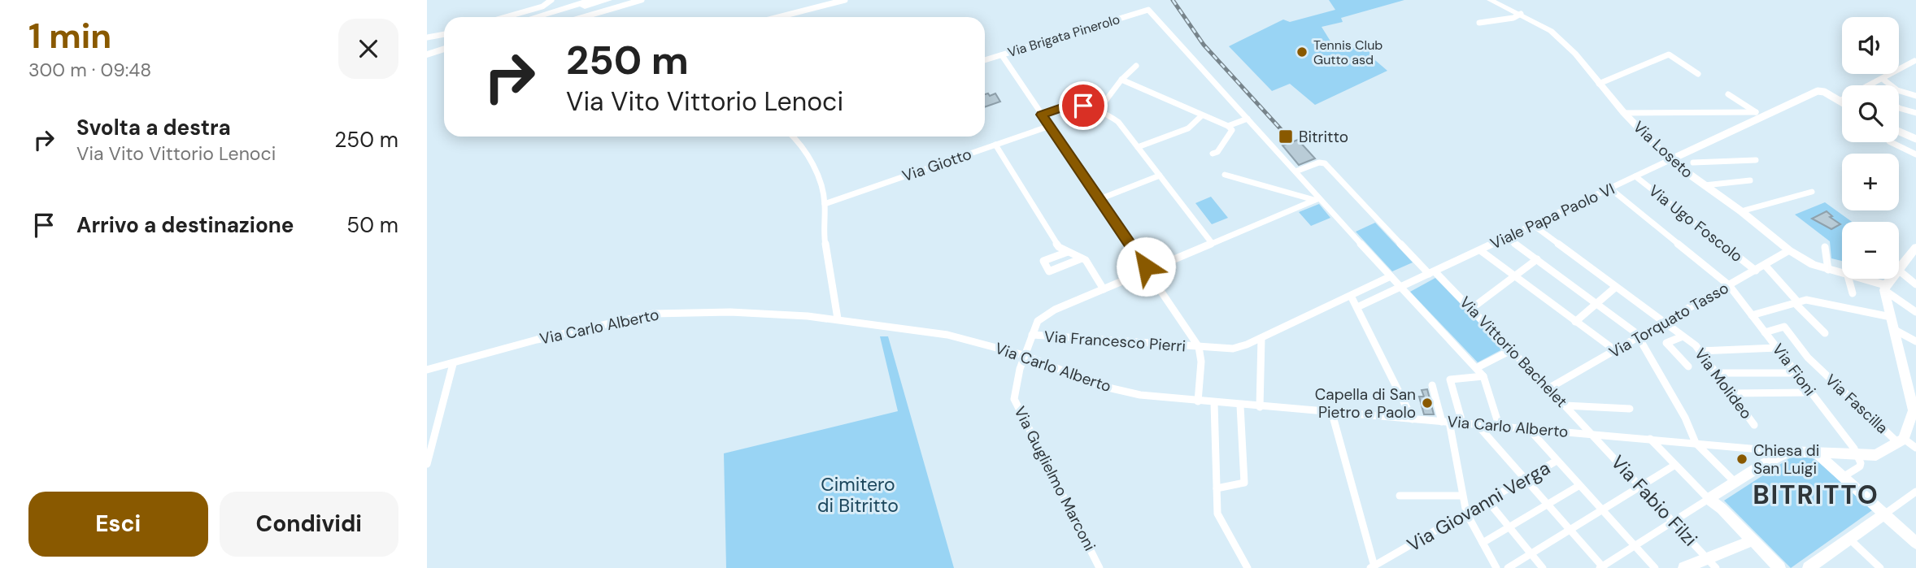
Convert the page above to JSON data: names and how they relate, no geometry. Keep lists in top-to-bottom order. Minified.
{"streets":{"main road":["Via Loseto"],"street":["Via Brigata Pinerolo","Via Giotto","Viale Papa Paolo VI","Via Ugo Foscolo","Via Torquato Tasso","Via Carlo Alberto","Via Francesco Pierri","Via Vittorio Bachelet","Via Fioni","Via Molideo","Via Fascilla","Via Guglielmo Marconi","Via Fabio Filzi","Via Giovanni Verga"]},"crossings":[["Via Loseto","Viale Papa Paolo VI"],["Via Loseto","Via Torquato Tasso"],["Viale Papa Paolo VI","Via Ugo Foscolo"],["Viale Papa Paolo VI","Via Vittorio Bachelet"],["Viale Papa Paolo VI","Via Fioni"],["Viale Papa Paolo VI","Via Molideo"],["Via Ugo Foscolo","Via Torquato Tasso"],["Via Torquato Tasso","Via Vittorio Bachelet"],["Via Torquato Tasso","Via Fioni"],["Via Torquato Tasso","Via Molideo"],["Via Carlo Alberto","Via Vittorio Bachelet"],["Via Carlo Alberto","Via Guglielmo Marconi"],["Via Carlo Alberto","Via Fabio Filzi"],["Via Francesco Pierri","Via Guglielmo Marconi"],["Via Vittorio Bachelet","Via Fabio Filzi"],["Via Fioni","Via Fascilla"]],"districts":["BITRITTO"],"parks":["Cimitero di Bitritto"],"places":{"other":["Tennis Club Gutto asd","Capella di San Pietro e Paolo","Chiesa di San Luigi"],"transit":["Bitritto"]},"page":{"heading":["1 min","300 m · 09:48"],"map_buttons":["+","−"],"turn":["250 m","Via Vito Vittorio Lenoci"],"list":[{"name":"Svolta a destra","note":"Via Vito Vittorio Lenoci","value":"250 m"},{"name":"Arrivo a destinazione","value":"50 m"}],"buttons":["Esci","Condividi"]}}
